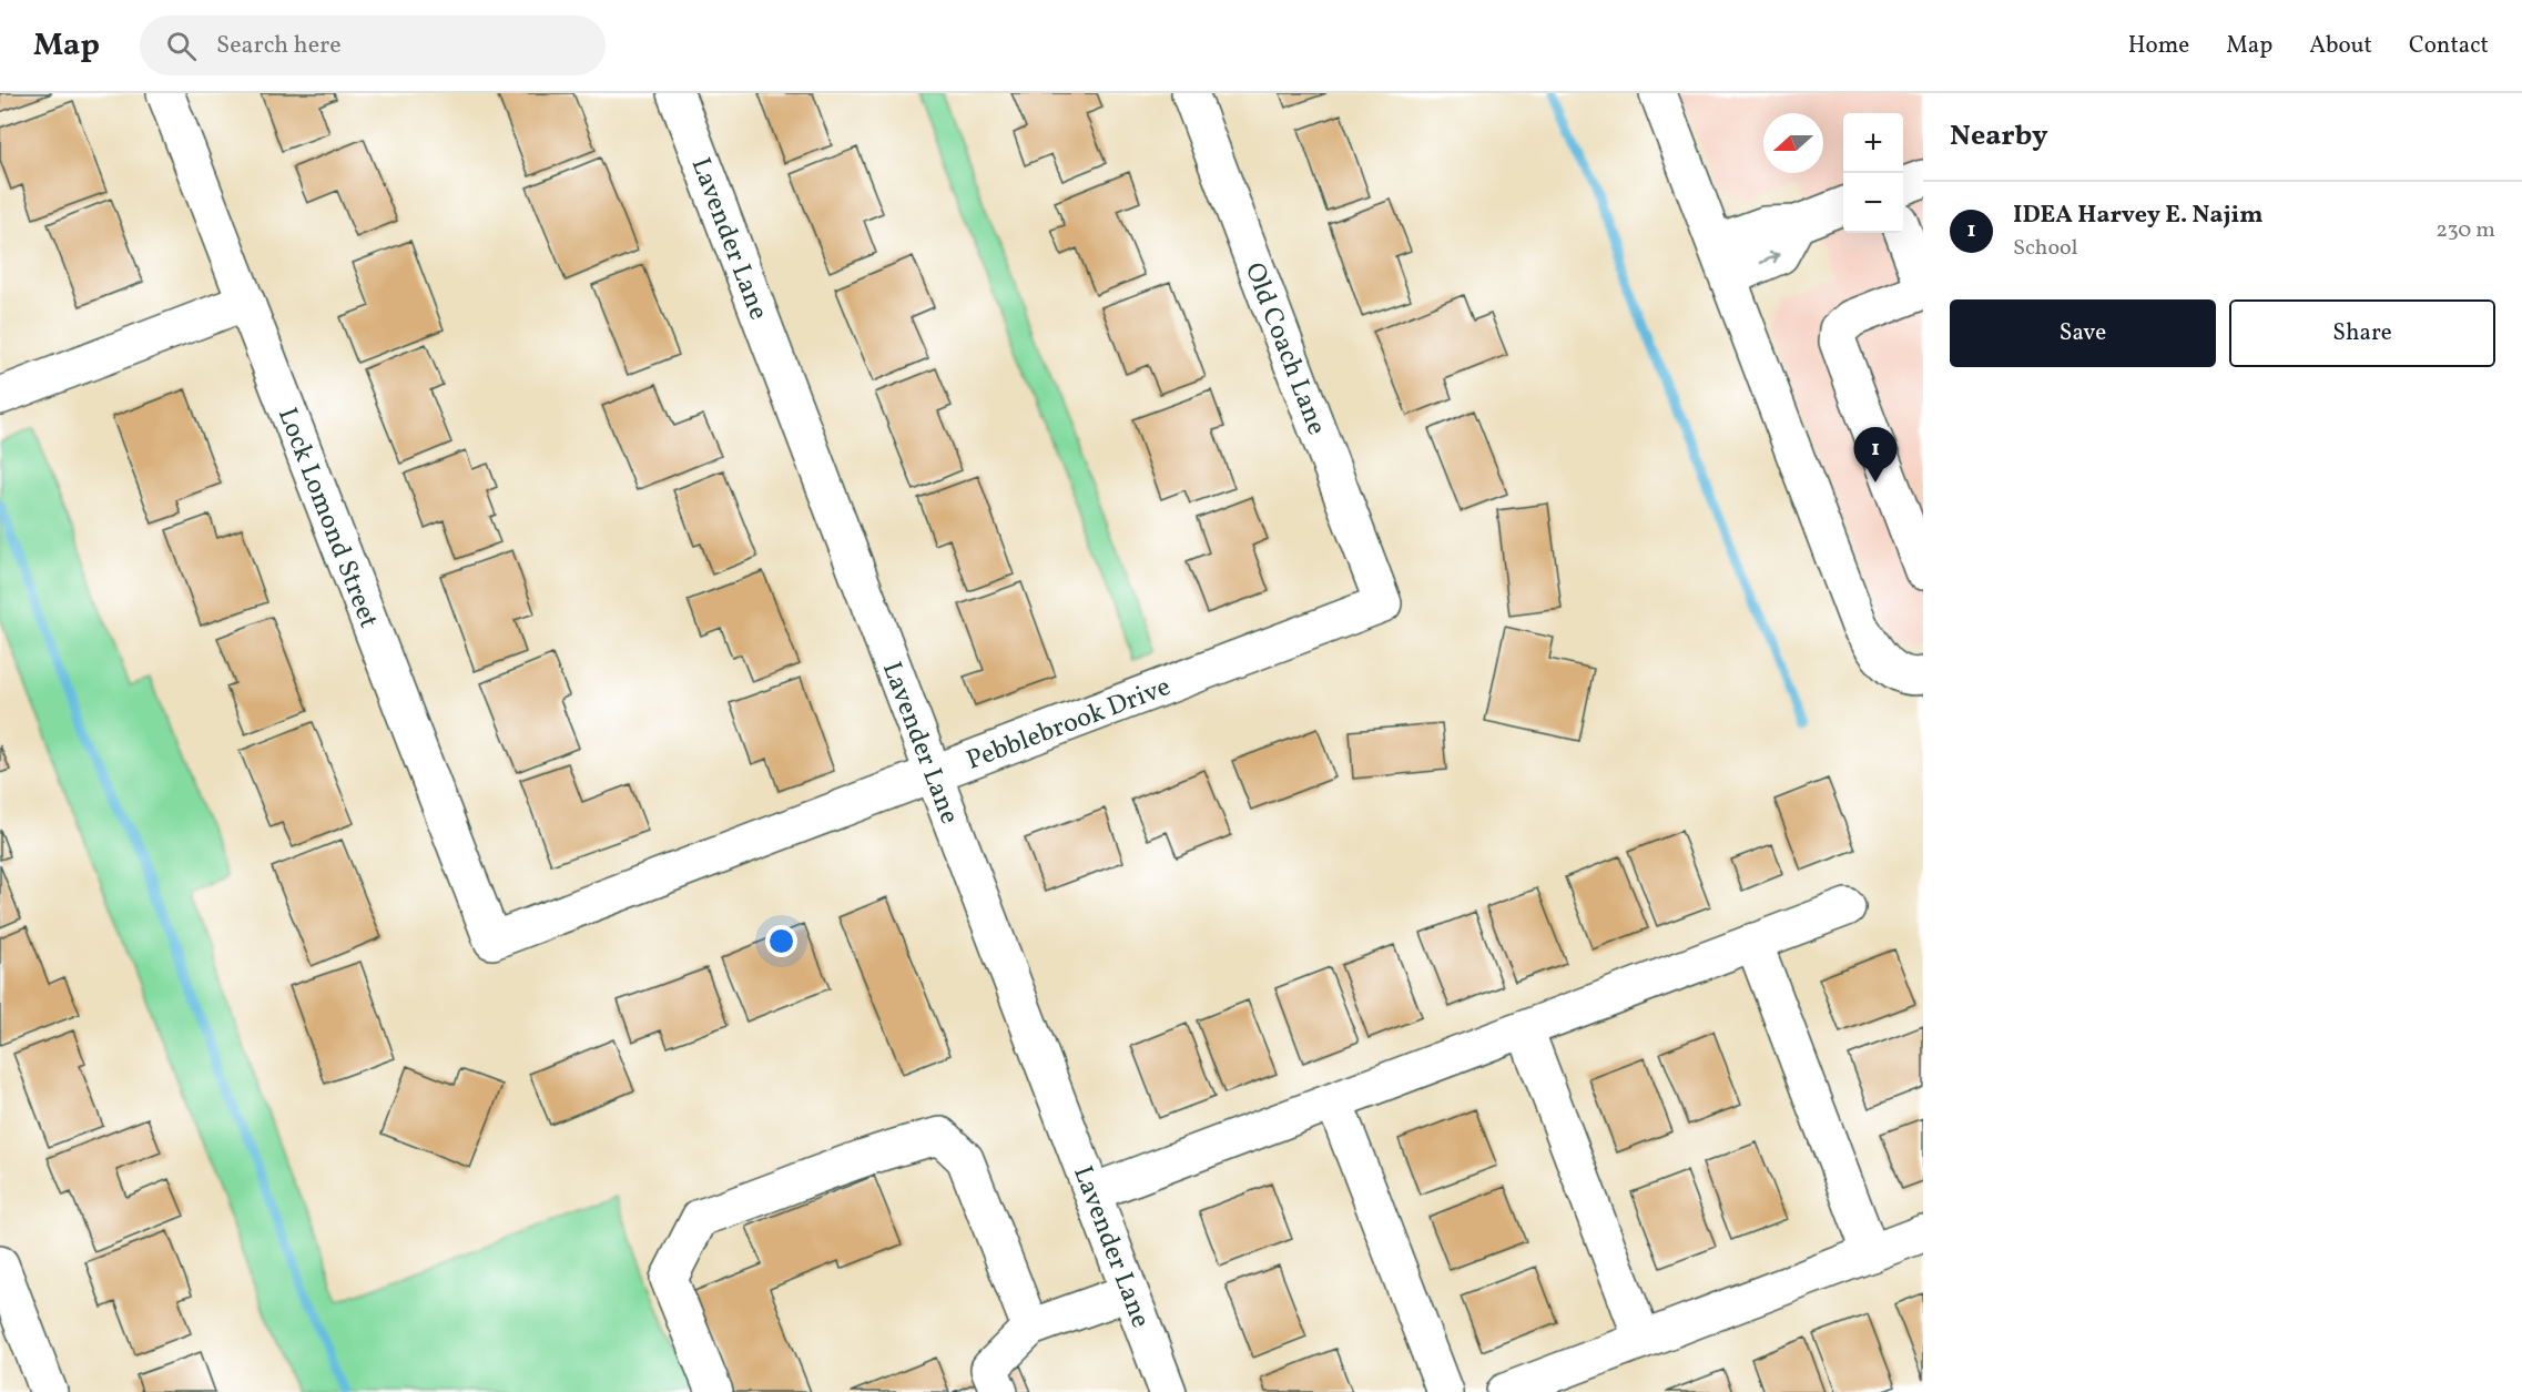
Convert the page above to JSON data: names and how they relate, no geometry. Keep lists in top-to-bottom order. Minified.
{"streets":{"street":["Lavender Lane","Old Coach Lane","Lock Lomond Street","Pebblebrook Drive"]},"crossings":[["Lavender Lane","Pebblebrook Drive"],["Old Coach Lane","Pebblebrook Drive"],["Lock Lomond Street","Pebblebrook Drive"]],"north":"left","page":{"header":"Map","search":"Search here","nav":["Home","Map","About","Contact"],"heading":"Nearby","map_buttons":["+","−"],"list":[{"mark":"1","name":"IDEA Harvey E. Najim","note":"School","value":"230 m"}],"buttons":["Save","Share"],"pins":"1"}}
